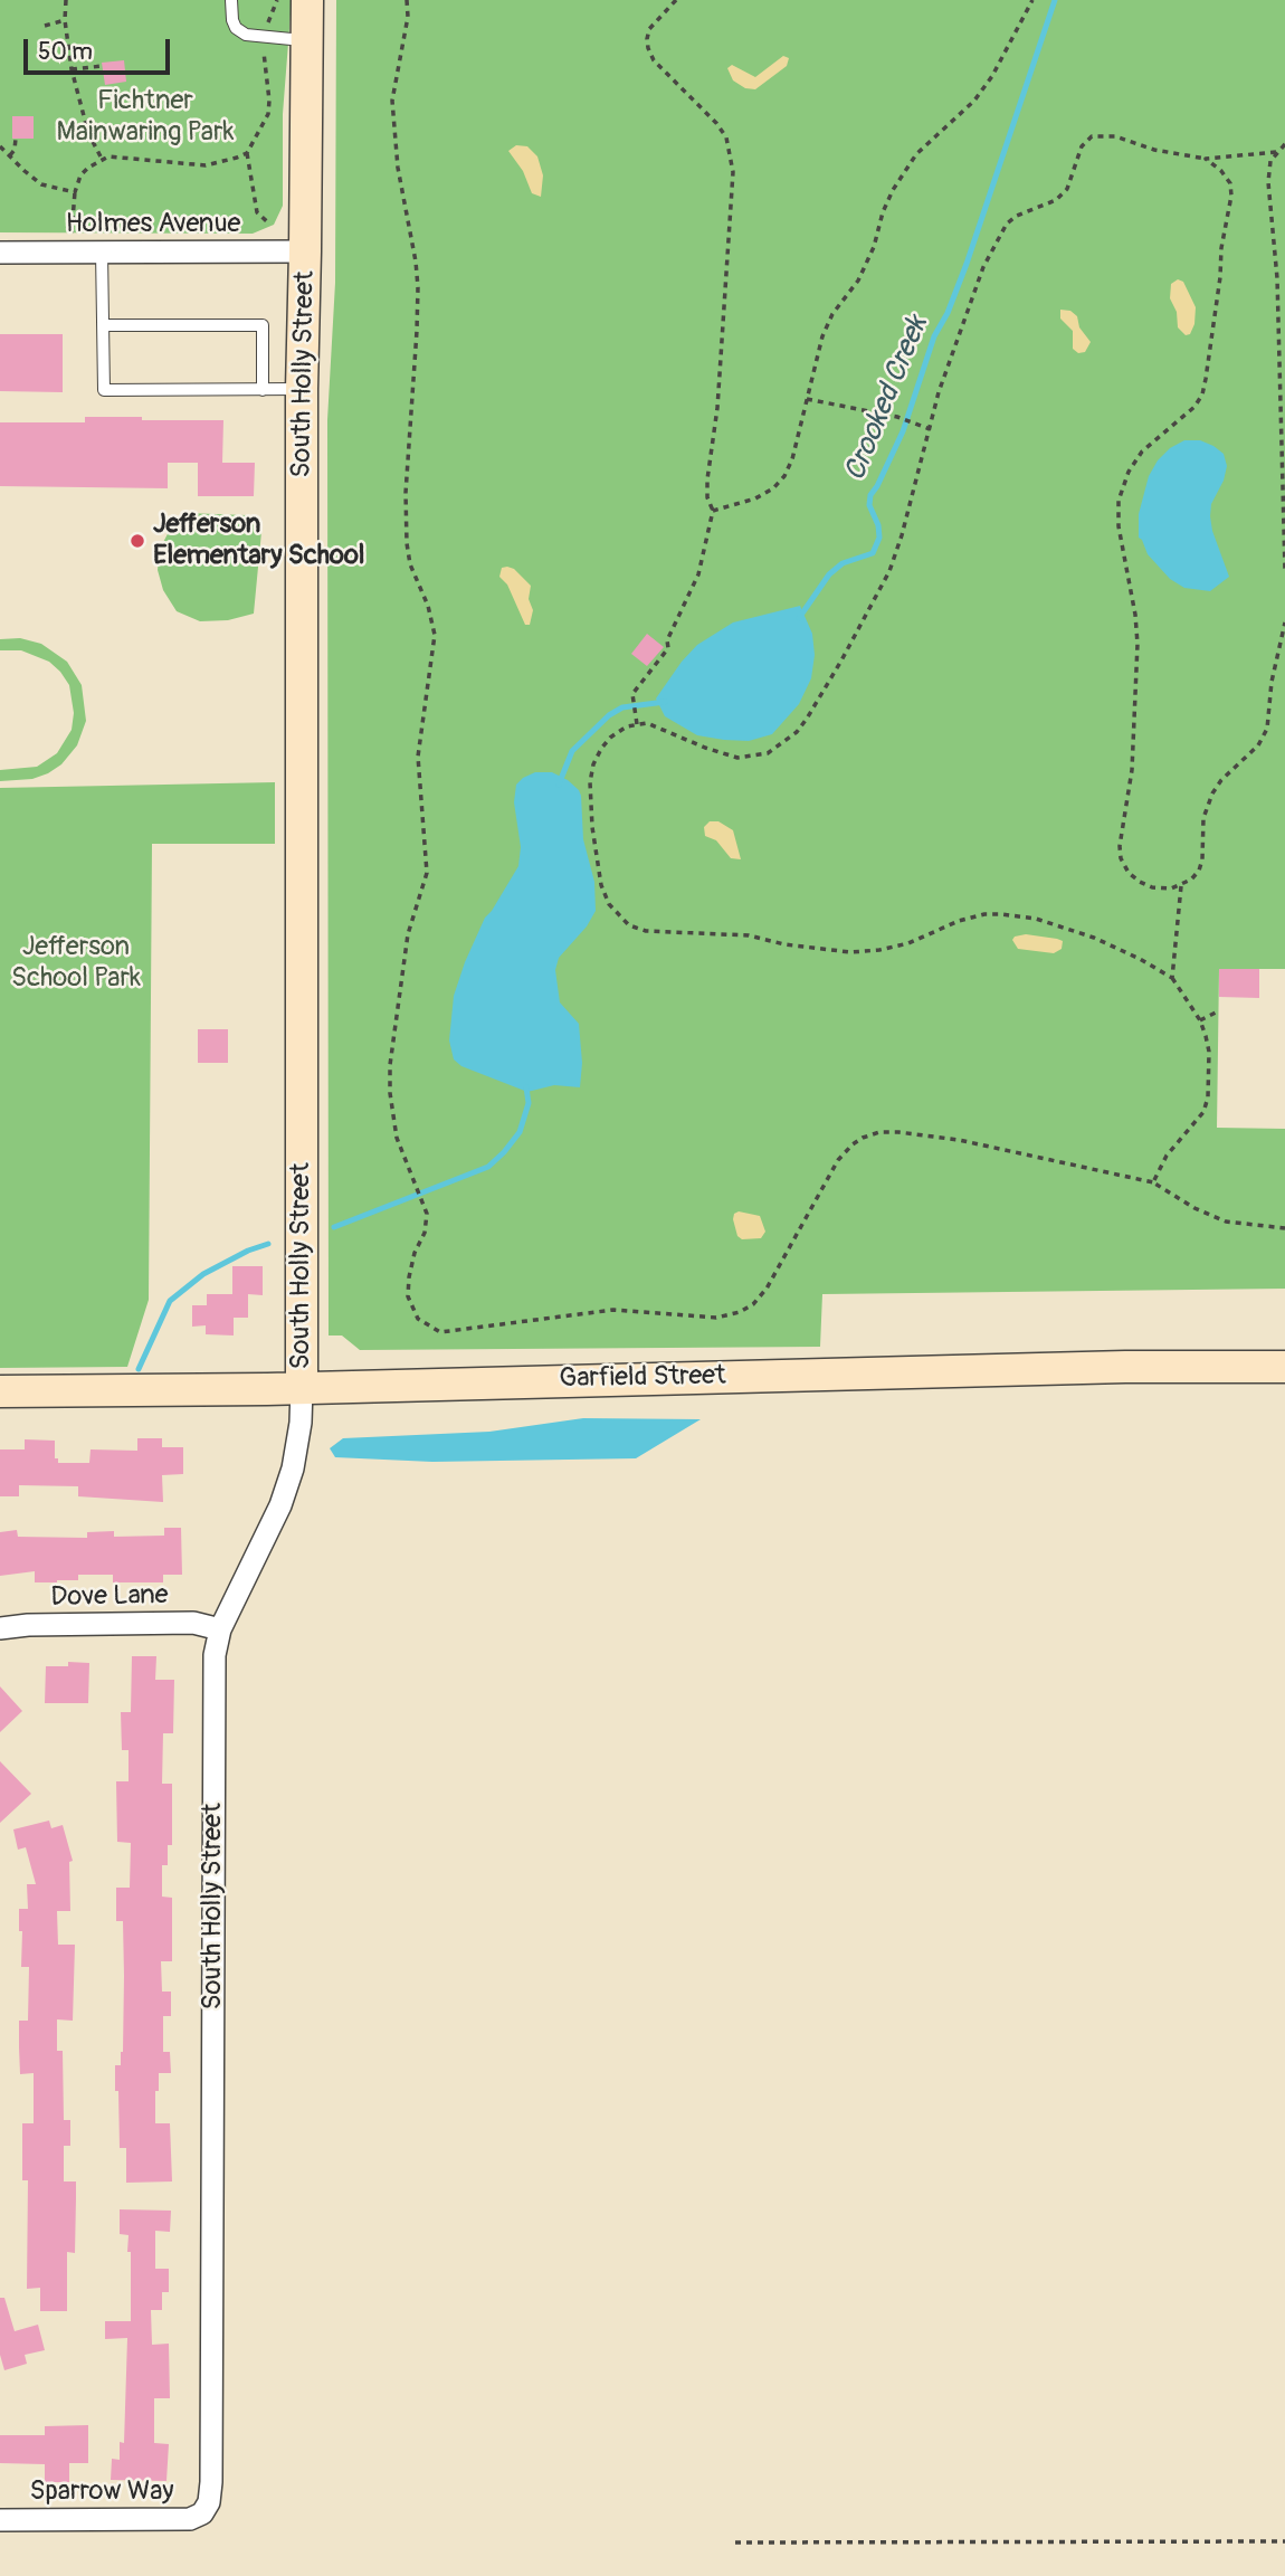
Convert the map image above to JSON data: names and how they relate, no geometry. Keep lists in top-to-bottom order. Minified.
{"streets":{"street":["Holmes Avenue","South Holly Street","Garfield Street","Dove Lane","Sparrow Way"]},"crossings":[["Holmes Avenue","South Holly Street"],["South Holly Street","Garfield Street"],["South Holly Street","Dove Lane"],["South Holly Street","Sparrow Way"]],"water":["Crooked Creek"],"parks":["Fichtner Mainwaring Park","Jefferson School Park"],"places":["Jefferson Elementary School"],"scale_bar":"50 m"}
